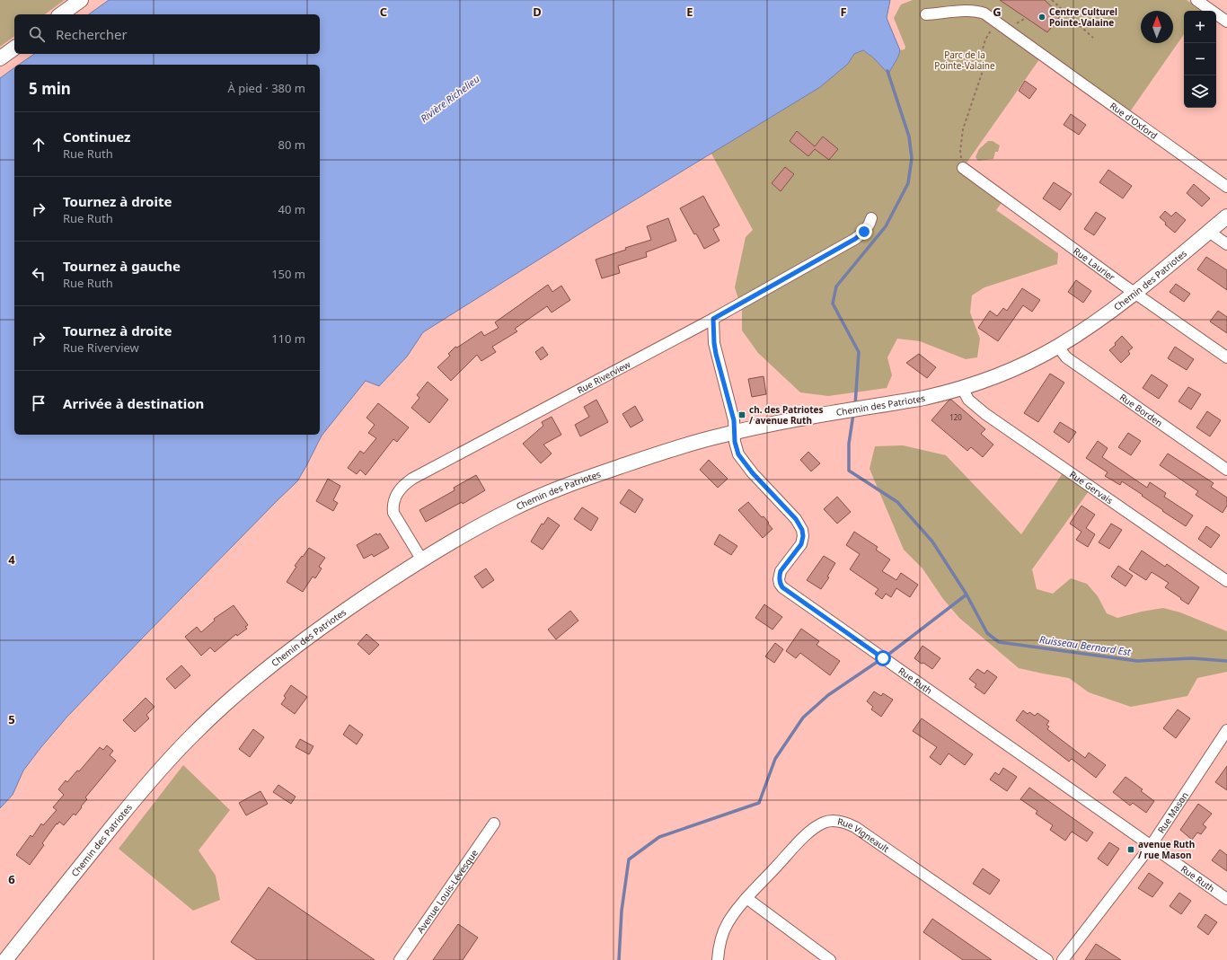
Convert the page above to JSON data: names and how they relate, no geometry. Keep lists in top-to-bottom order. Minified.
{"streets":{"main road":["Chemin des Patriotes"],"street":["Rue d'Oxford","Rue Laurier","Rue Riverview","Rue Borden","Rue Gervais","Rue Ruth","Rue Mason","Rue Vigneault","Avenue Louis-Lévesque"]},"crossings":[["Rue Laurier","Chemin des Patriotes"],["Chemin des Patriotes","Rue Riverview"],["Chemin des Patriotes","Rue Borden"],["Chemin des Patriotes","Rue Gervais"],["Chemin des Patriotes","Rue Ruth"],["Rue Riverview","Rue Ruth"],["Rue Ruth","Rue Mason"]],"water":["Rivière Richelieu","Ruisseau Bernard Est"],"parks":["Parc de la Pointe-Valaine"],"places":{"other":["Centre Culturel Pointe-Valaine"],"transit":["ch. des Patriotes / avenue Ruth","avenue Ruth / rue Mason"]},"house_numbers":["120"],"north":"top","page":{"map_buttons":["+","−"],"search":"Rechercher","heading":["5 min","À pied · 380 m"],"list":[["Continuez","Rue Ruth","80 m"],["Tournez à droite","Rue Ruth","40 m"],["Tournez à gauche","Rue Ruth","150 m"],["Tournez à droite","Rue Riverview","110 m"],"Arrivée à destination"]},"grid":{"columns":["C","D","E","F","G"],"rows":["4","5","6"]}}
